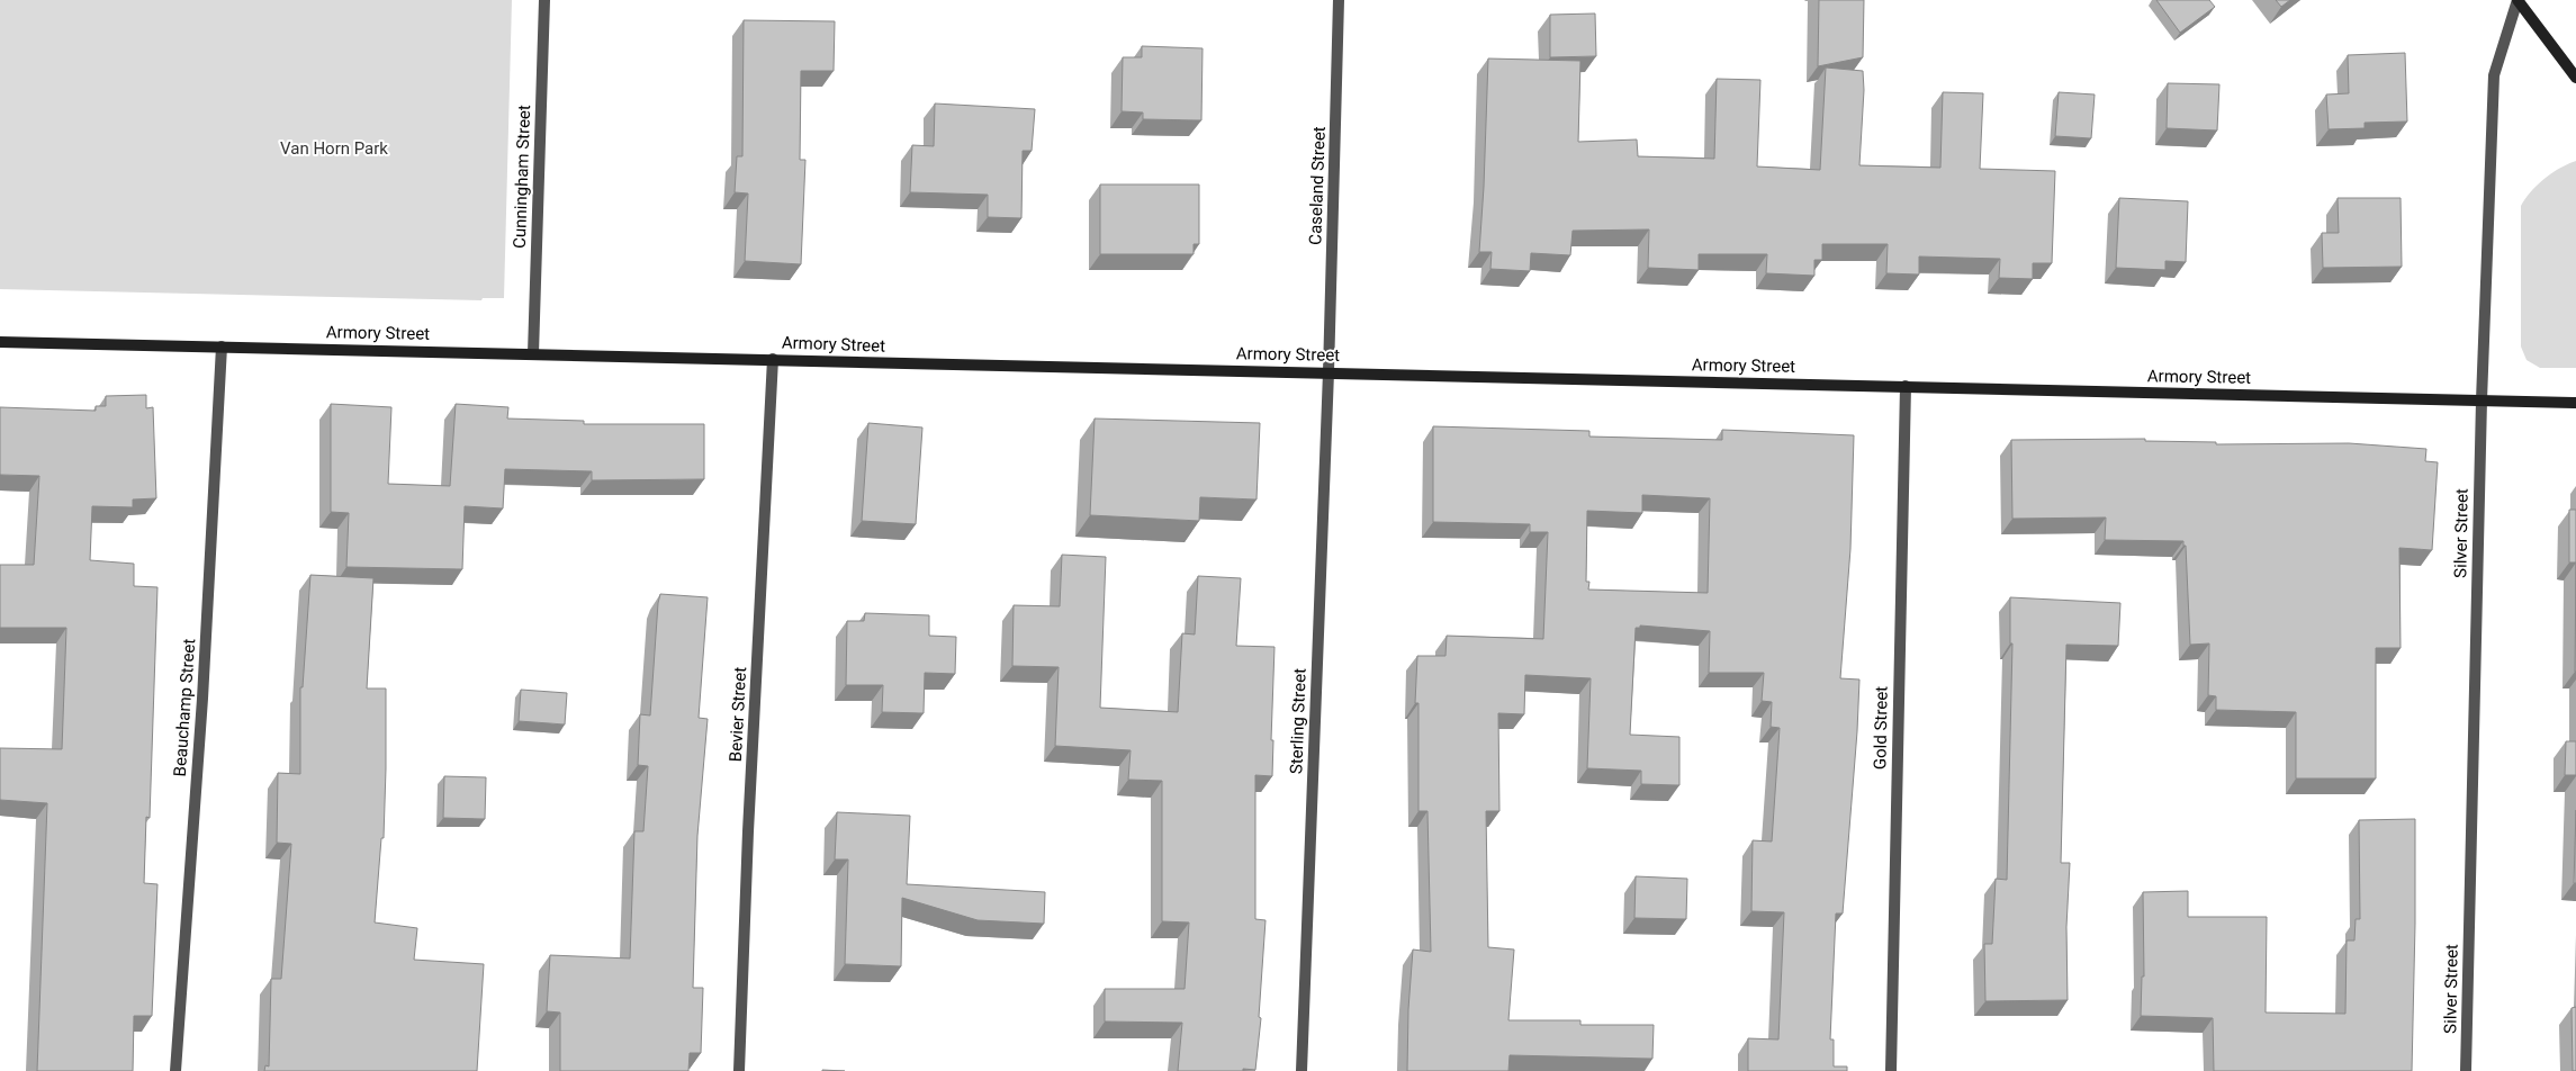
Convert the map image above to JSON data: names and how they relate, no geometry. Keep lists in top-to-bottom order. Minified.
{"streets":{"main road":["Armory Street"],"street":["Cunningham Street","Caseland Street","Silver Street","Beauchamp Street","Bevier Street","Sterling Street","Gold Street"]},"crossings":[["Cunningham Street","Armory Street"],["Caseland Street","Armory Street"],["Caseland Street","Sterling Street"],["Armory Street","Silver Street"],["Armory Street","Beauchamp Street"],["Armory Street","Bevier Street"],["Armory Street","Sterling Street"],["Armory Street","Gold Street"]],"parks":["Van Horn Park"]}
